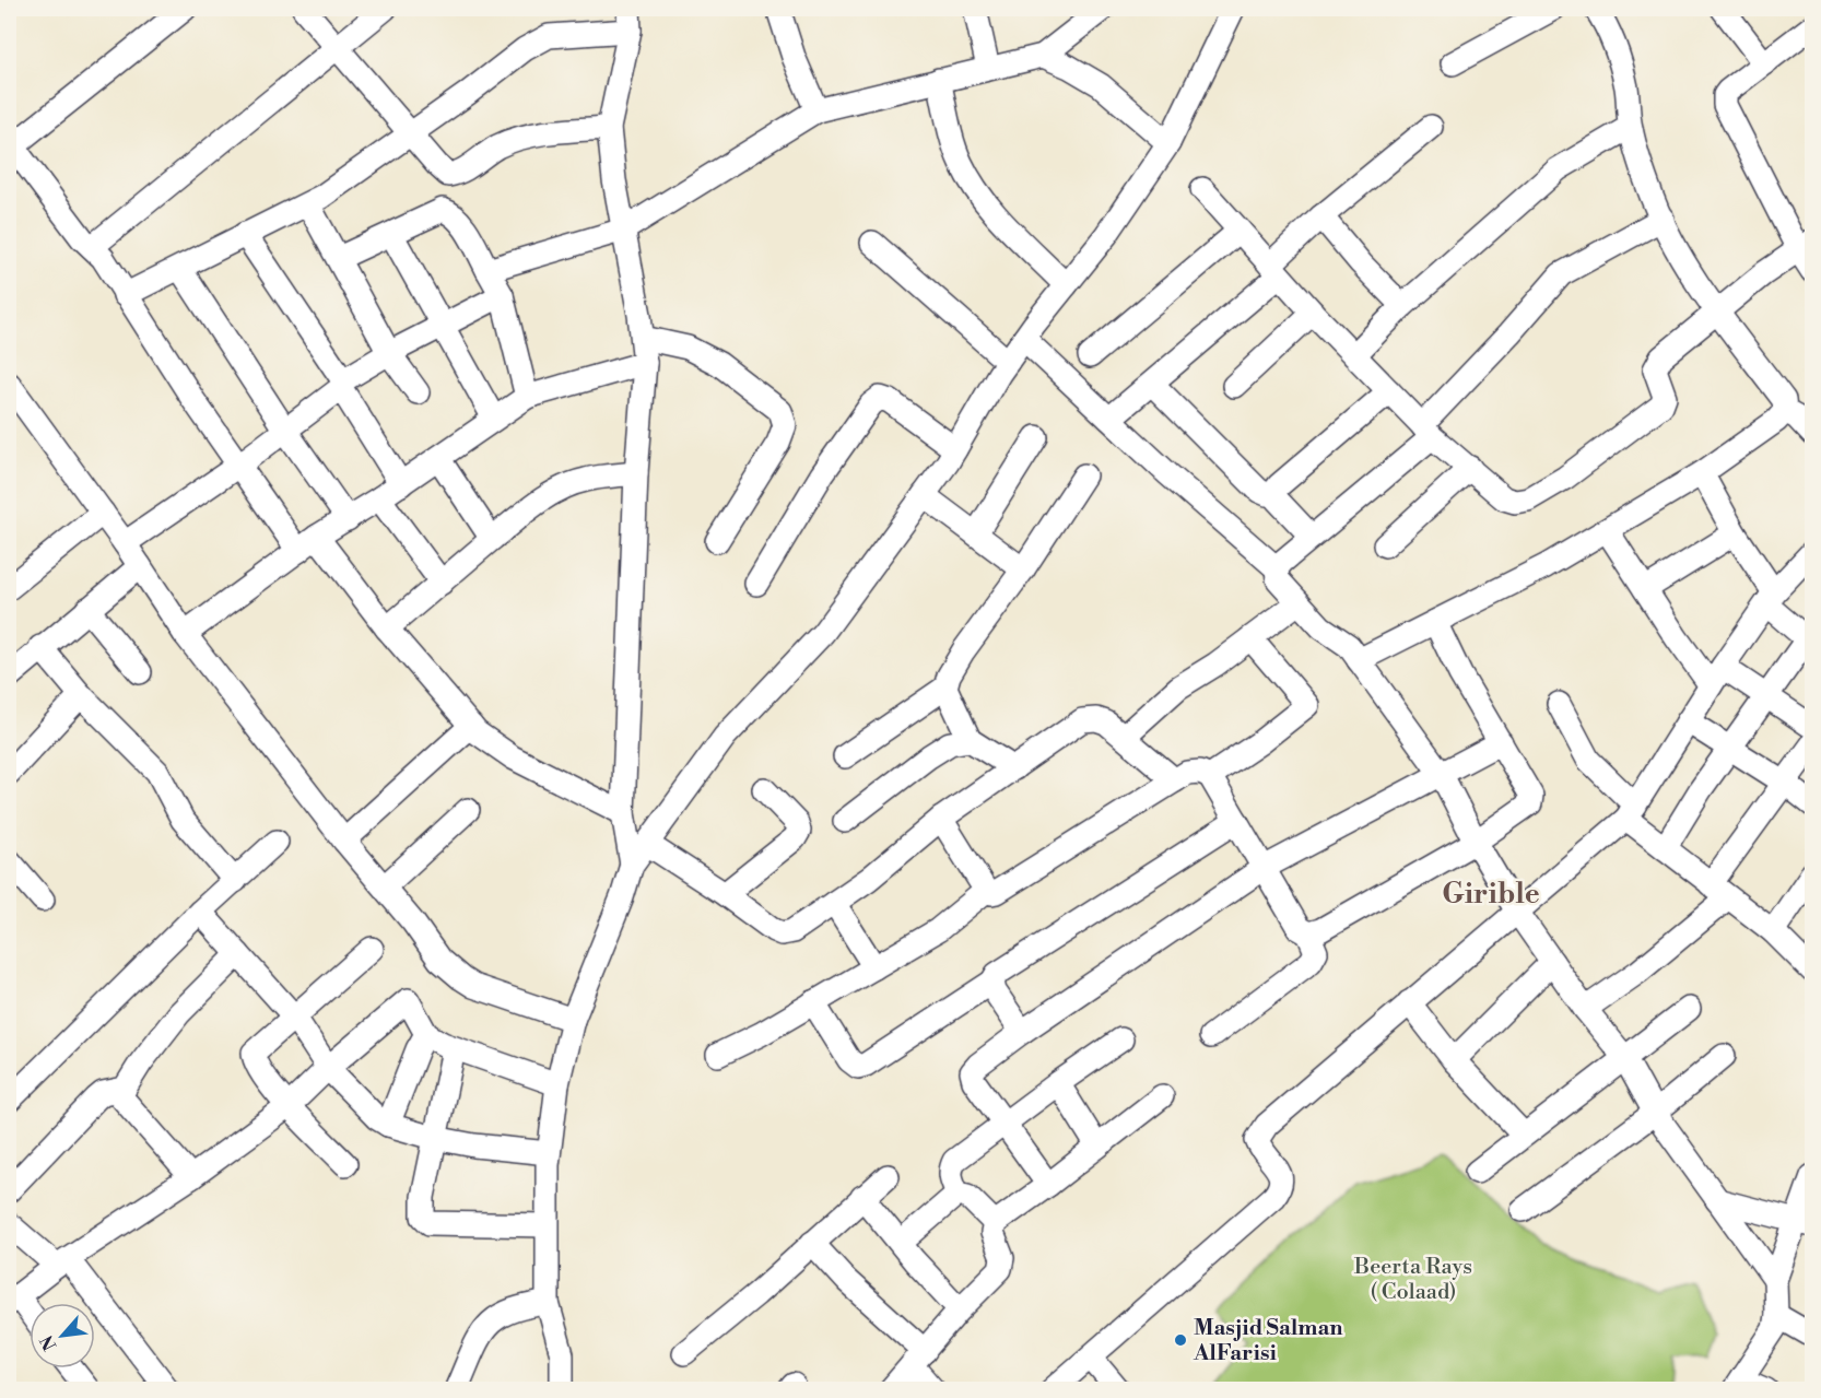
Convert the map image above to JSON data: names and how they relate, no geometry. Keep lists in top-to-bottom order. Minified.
{"districts":["Girible"],"parks":["Beerta Rays ( Colaad)"],"places":["Masjid Salman AlFarisi"],"north":"bottom left"}
